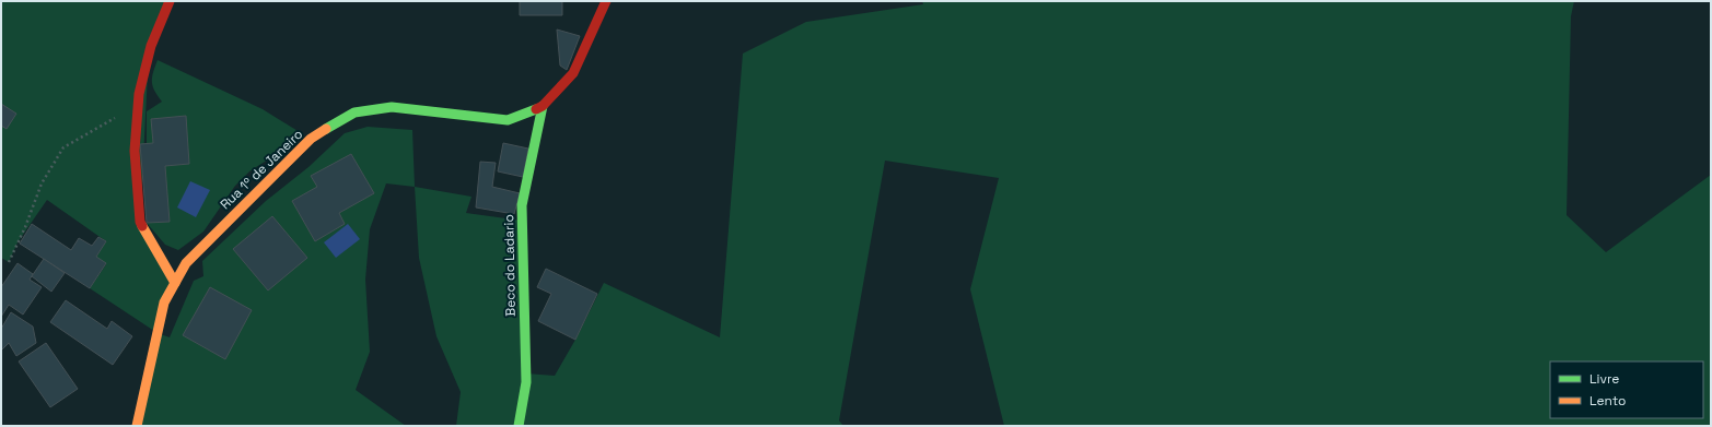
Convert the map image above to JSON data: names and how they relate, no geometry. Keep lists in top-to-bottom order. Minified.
{"streets":{"street":["Rua 1º de Janeiro","Beco do Ladario"]},"crossings":[["Rua 1º de Janeiro","Beco do Ladario"]],"legend":["Livre","Lento"]}
